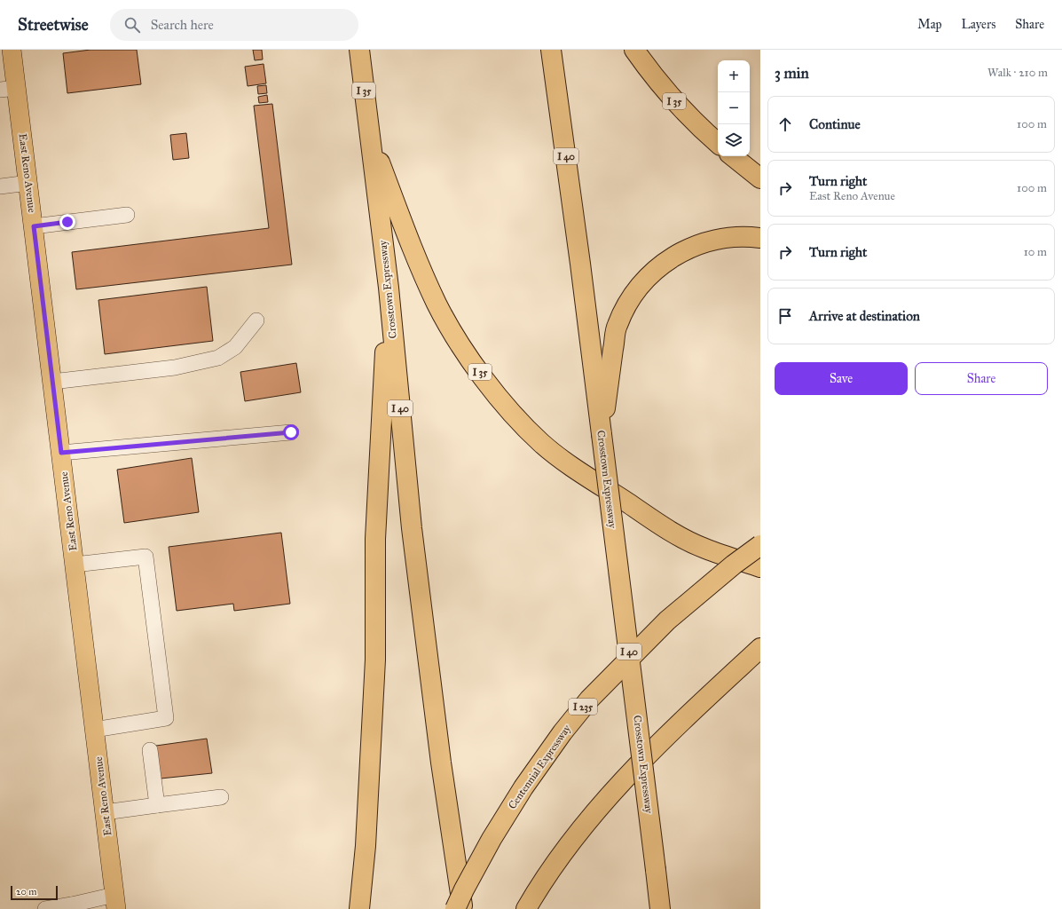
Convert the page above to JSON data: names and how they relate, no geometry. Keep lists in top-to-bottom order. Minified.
{"streets":{"highway":["I 35","I 40","Crosstown Expressway","I 235","Centennial Expressway"],"main road":["East Reno Avenue"]},"crossings":[["I 35","Crosstown Expressway"]],"scale_bar":"20 m","page":{"header":"Streetwise","search":"Search here","nav":["Map","Layers","Share"],"heading":["3 min","Walk · 210 m"],"map_buttons":["+","−"],"list":[["Continue","100 m"],["Turn right","East Reno Avenue","100 m"],["Turn right","10 m"],"Arrive at destination"],"buttons":["Save","Share"],"scale":"20 m"}}
